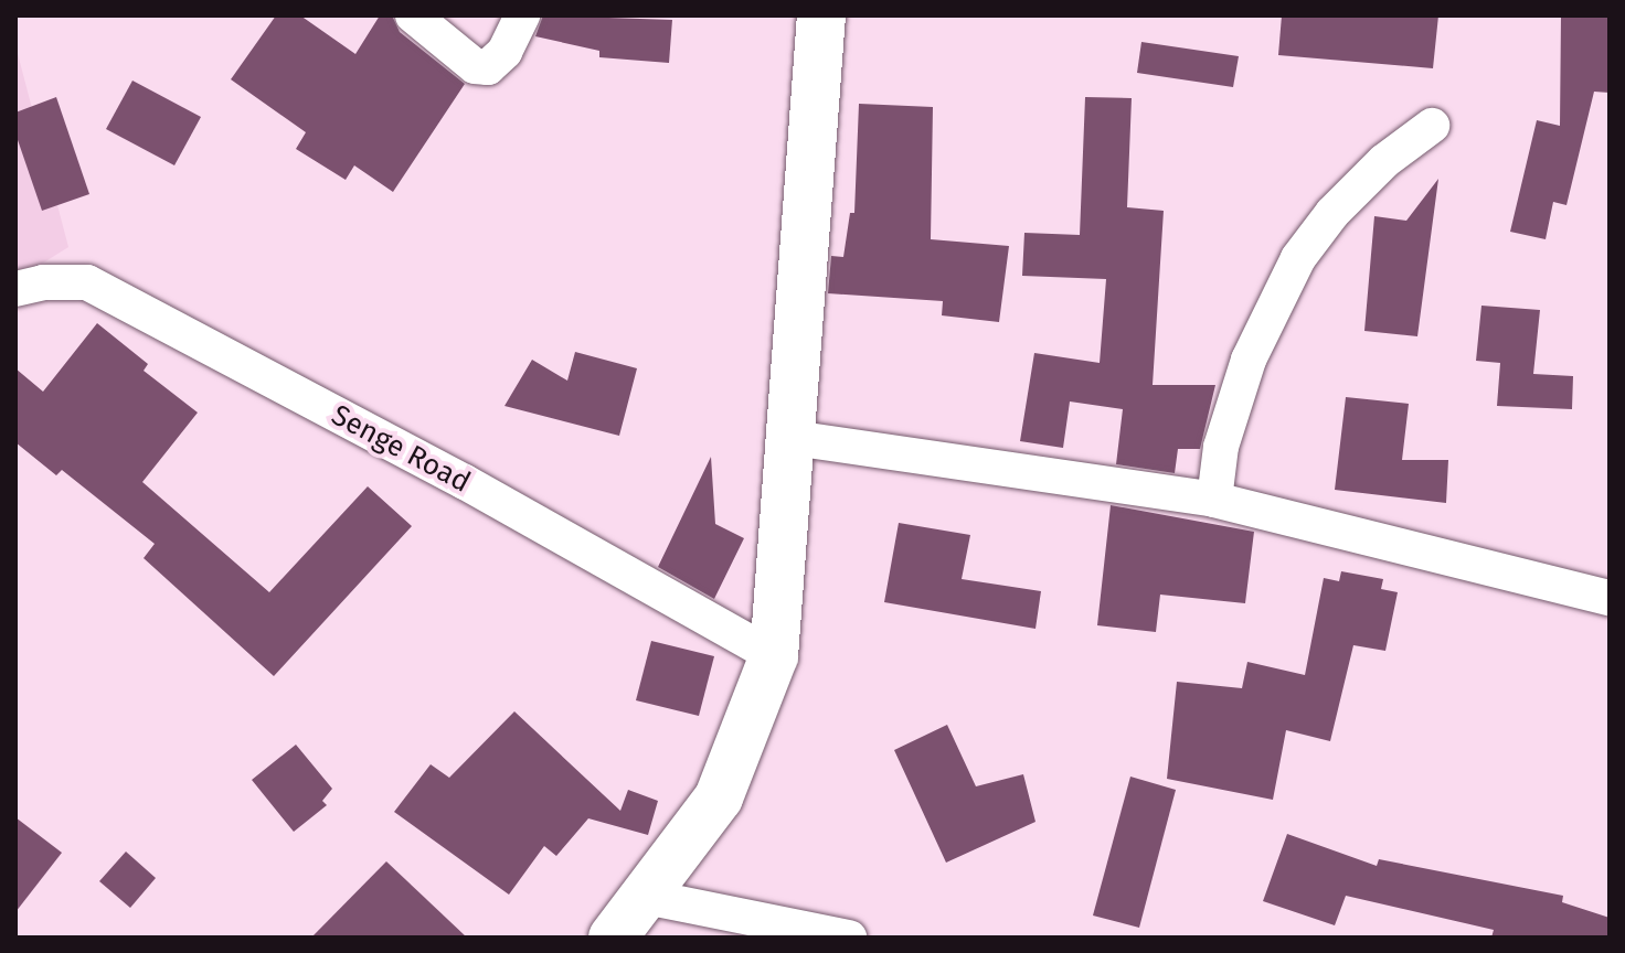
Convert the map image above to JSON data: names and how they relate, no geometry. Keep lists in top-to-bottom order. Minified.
{"streets":{"street":["Senge Road"]}}
